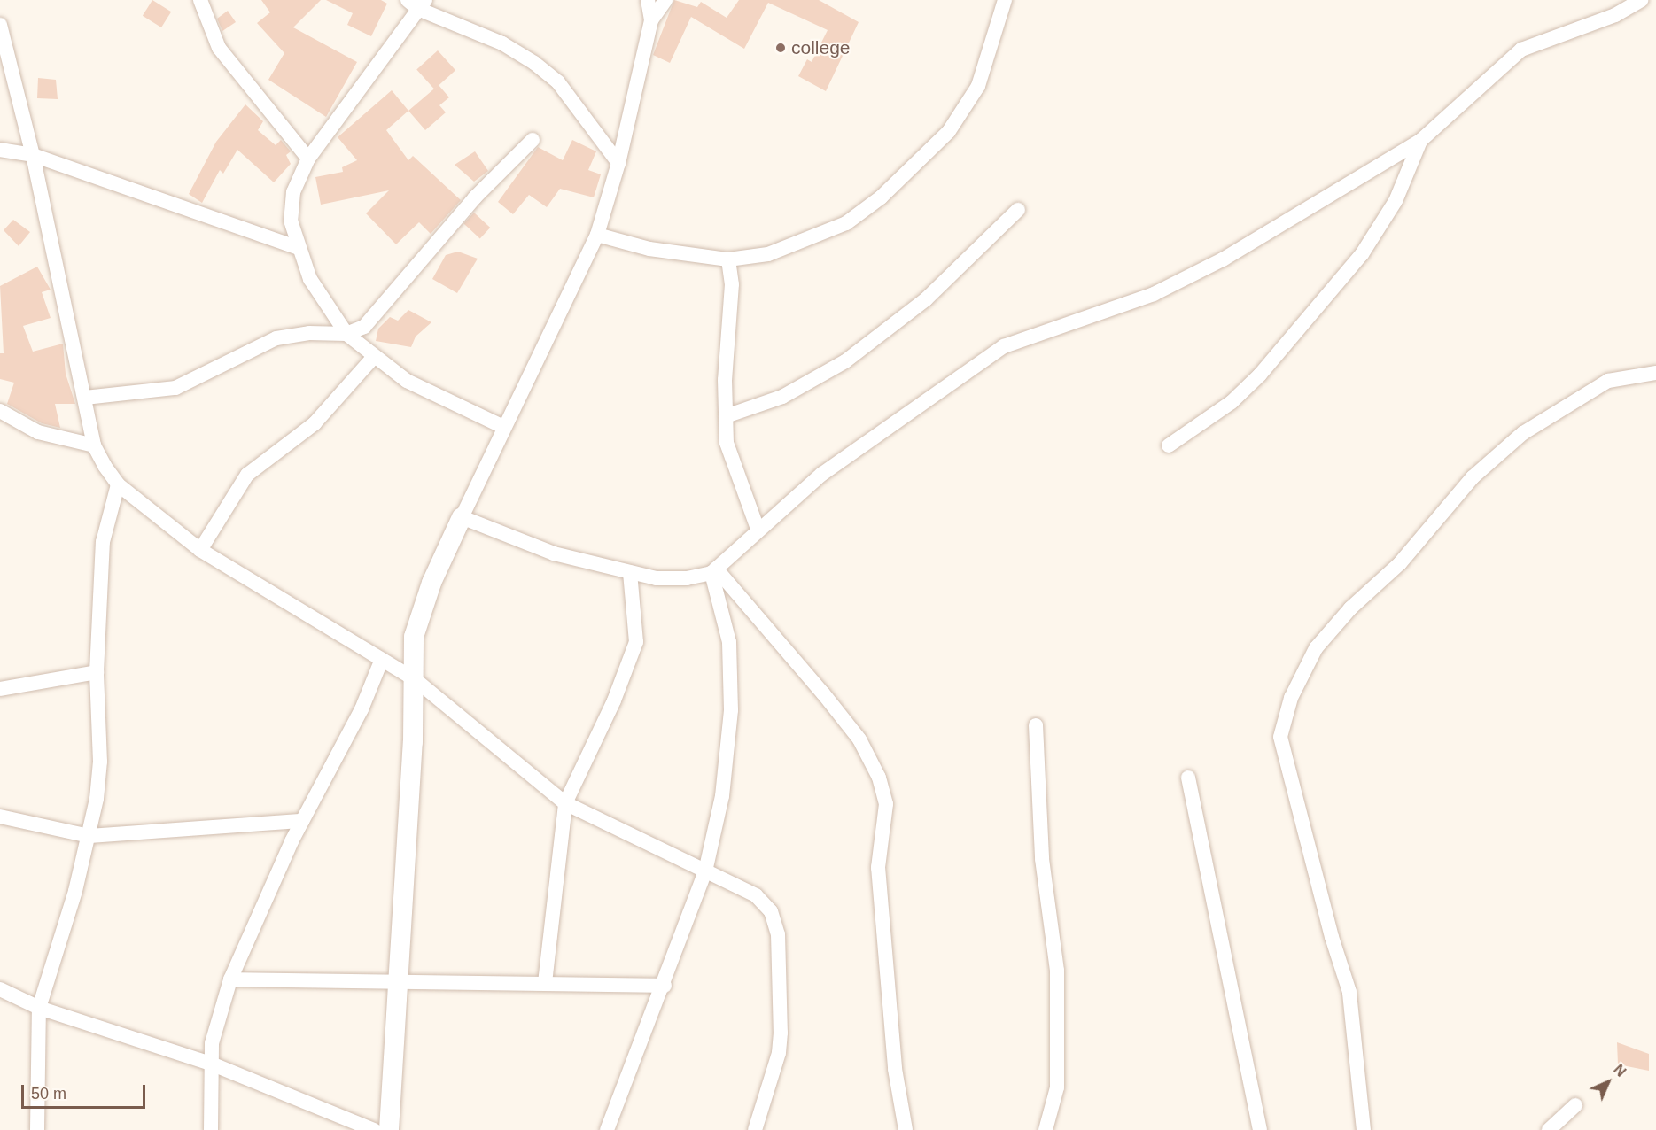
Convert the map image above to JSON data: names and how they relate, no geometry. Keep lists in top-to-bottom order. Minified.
{"places":["college"],"scale_bar":"50 m","north":"top right"}
